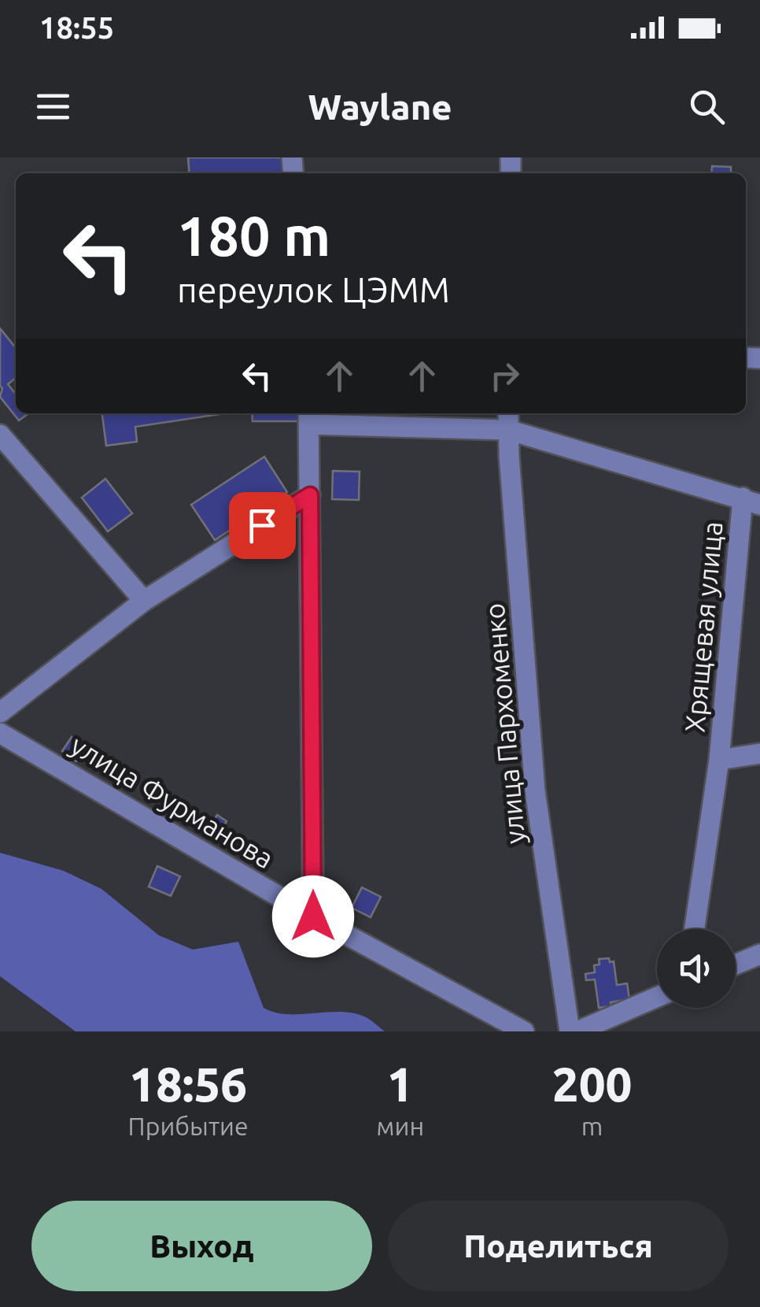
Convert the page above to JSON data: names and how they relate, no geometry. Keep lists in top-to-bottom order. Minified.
{"streets":{"street":["Хрящевая улица","улица Пархоменко","улица Фурманова"]},"page":{"status":"18:55","header":"Waylane","turn":["180 m","переулок ЦЭММ"],"eta":["18:56","Прибытие","1","мин","200","m"],"buttons":["Выход","Поделиться"]}}
